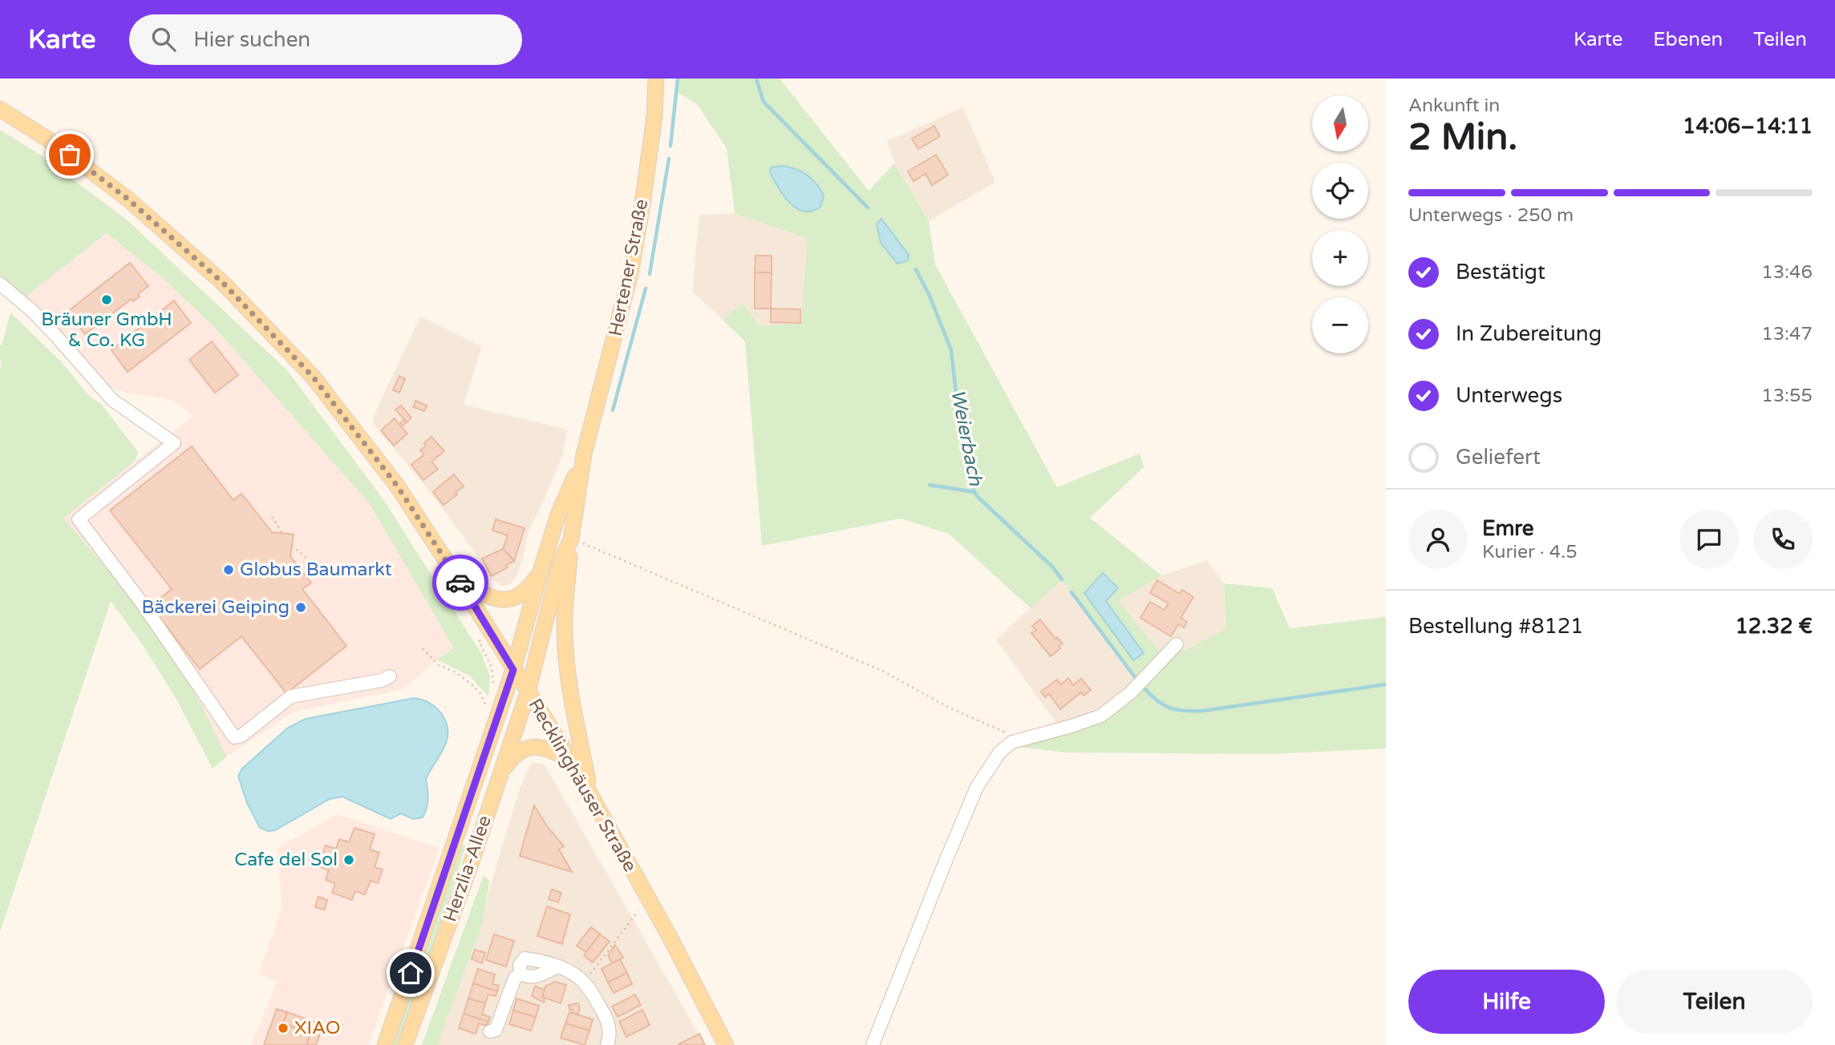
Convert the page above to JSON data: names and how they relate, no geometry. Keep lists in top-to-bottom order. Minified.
{"streets":{"main road":["Hertener Straße","Recklinghäuser Straße","Herzlia-Allee"]},"crossings":[["Hertener Straße","Recklinghäuser Straße"],["Hertener Straße","Herzlia-Allee"],["Recklinghäuser Straße","Herzlia-Allee"]],"water":["Weierbach"],"places":["Bräuner GmbH & Co. KG","Globus Baumarkt","Bäckerei Geiping","Cafe del Sol","XIAO"],"north":"bottom","page":{"header":"Karte","search":"Hier suchen","nav":["Karte","Ebenen","Teilen"],"heading":["2 Min.","Ankunft in","14:06–14:11"],"panel":["Emre","Kurier · 4.5","Bestellung #8121","12.32 €"],"map_buttons":["+","−"],"bar":"Unterwegs · 250 m","list":[["Bestätigt","13:46"],["In Zubereitung","13:47"],["Unterwegs","13:55"],"Geliefert"],"buttons":["Hilfe","Teilen"]}}
